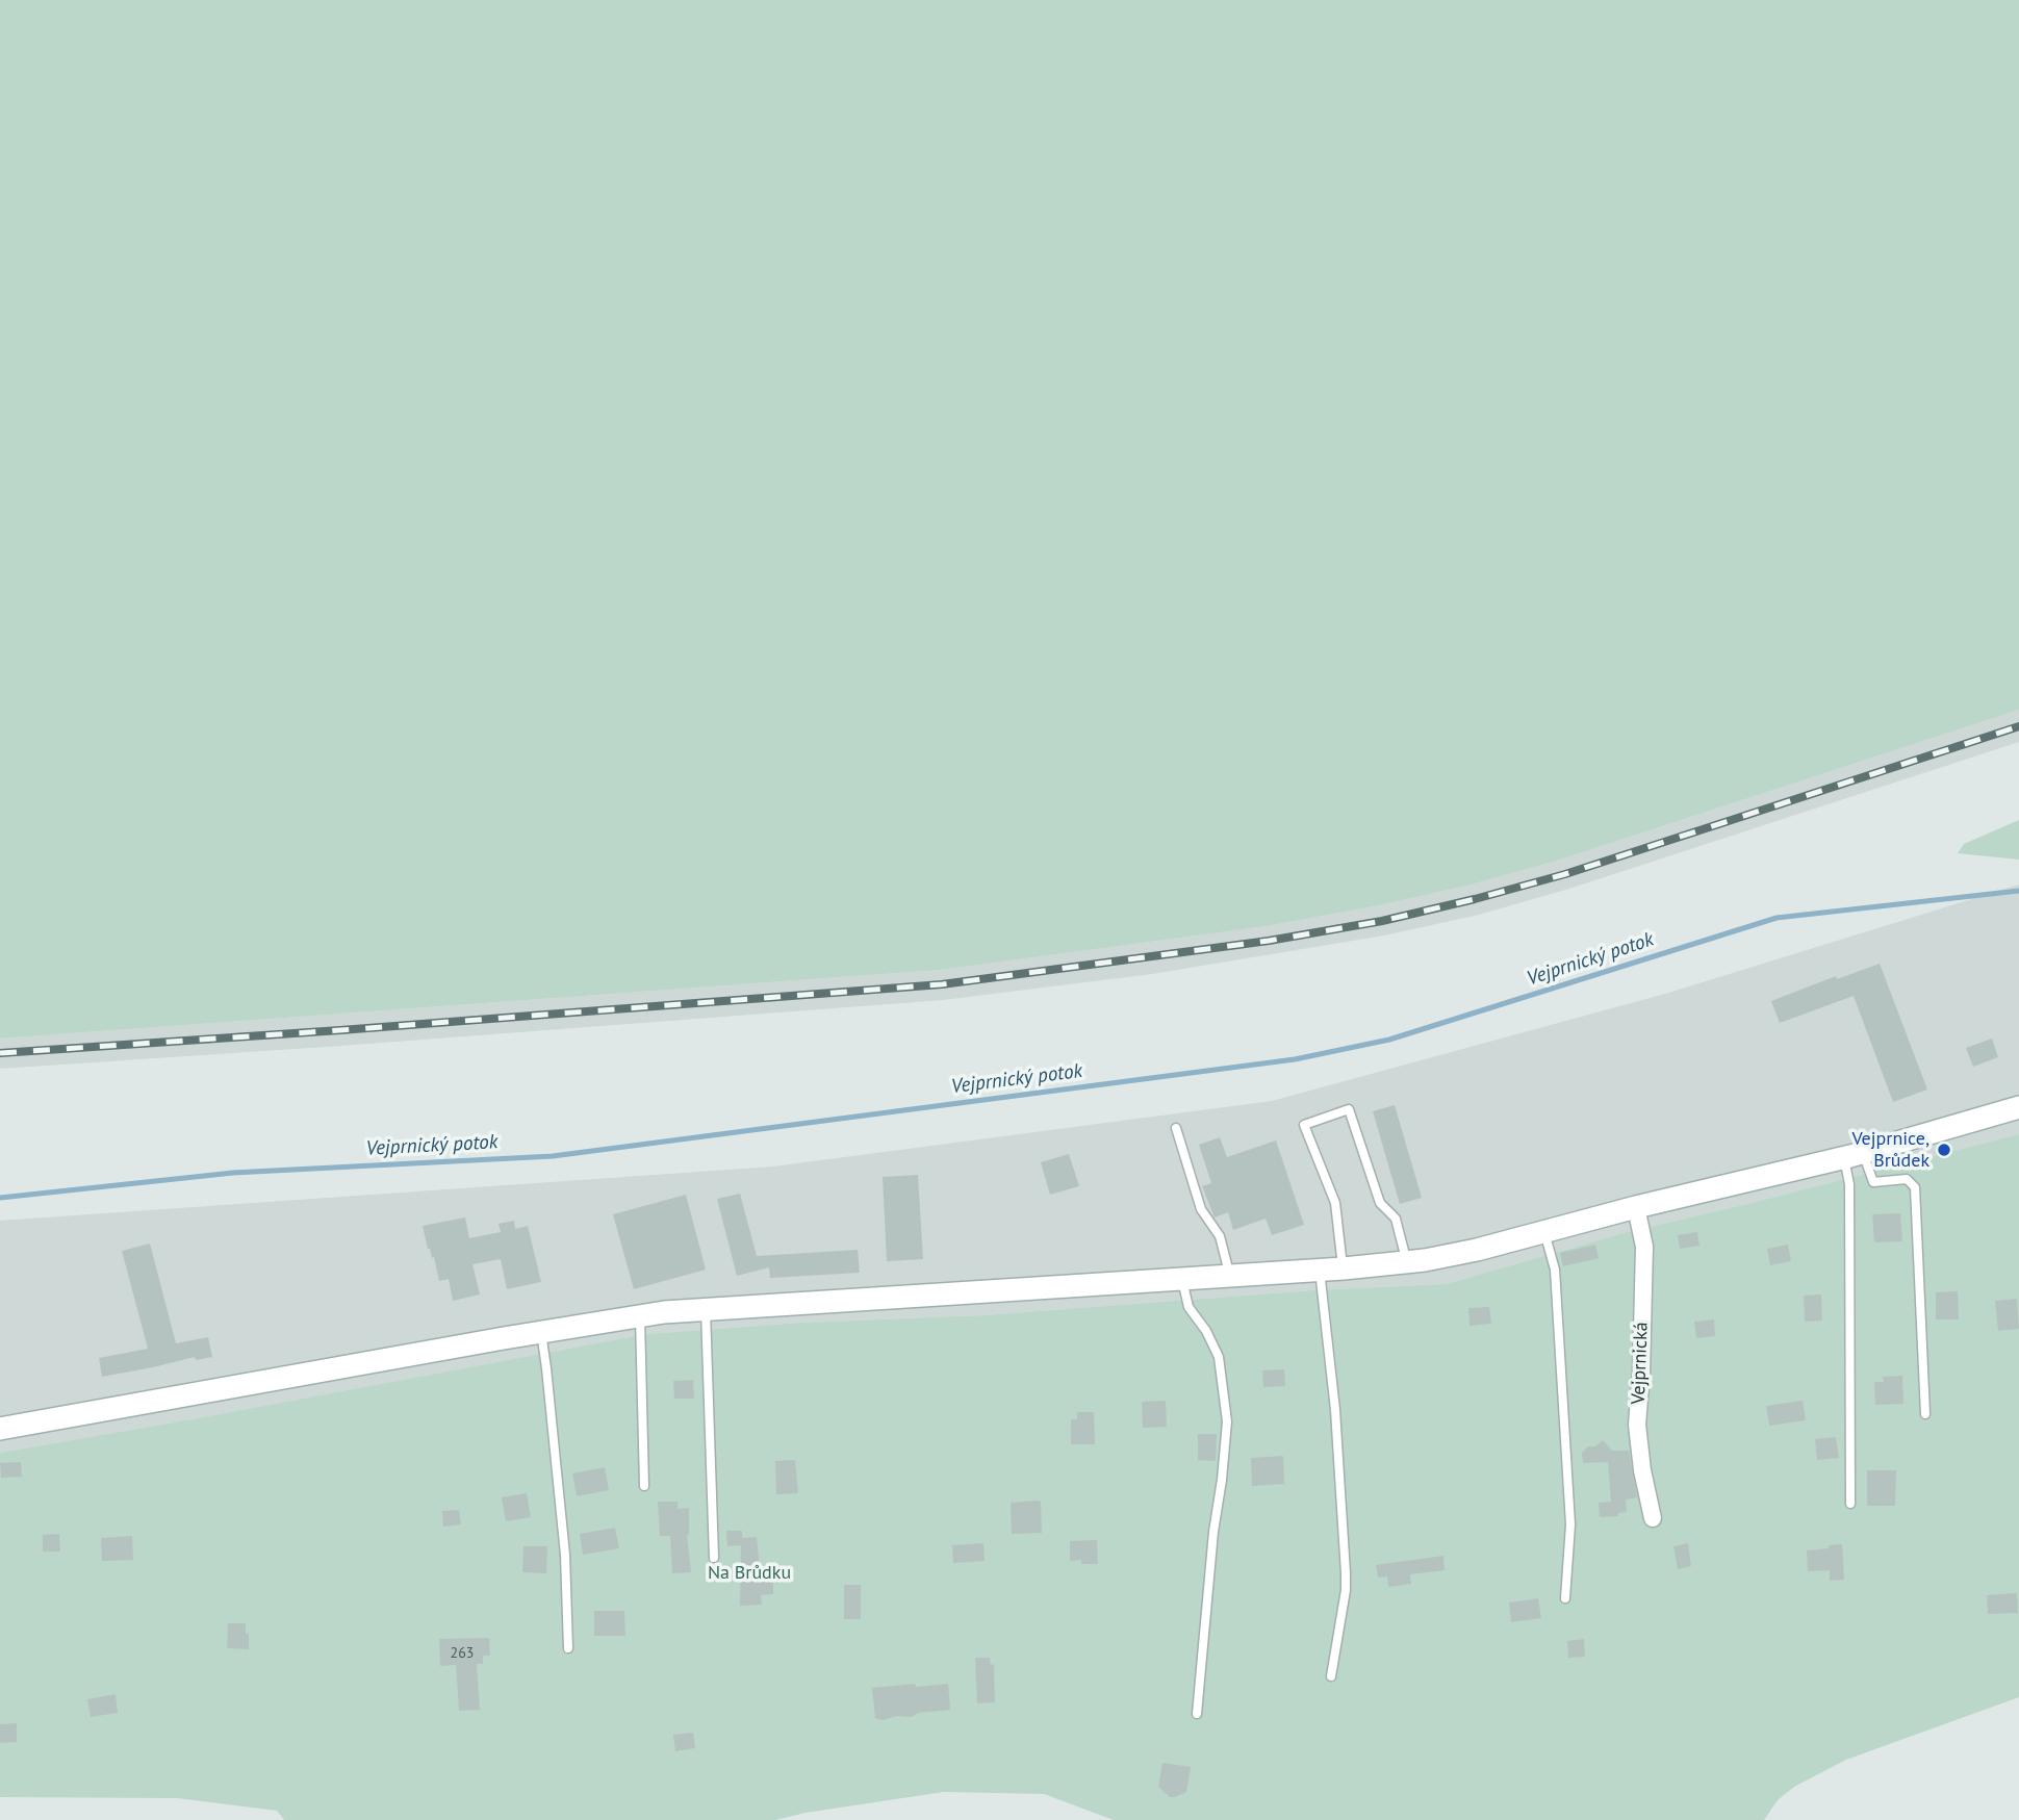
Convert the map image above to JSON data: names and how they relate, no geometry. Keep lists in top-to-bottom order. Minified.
{"streets":{"street":["Vejprnická"]},"water":["Vejprnický potok"],"parks":["Na Brůdku"],"places":["Vejprnice, Brůdek"],"house_numbers":["263"]}
